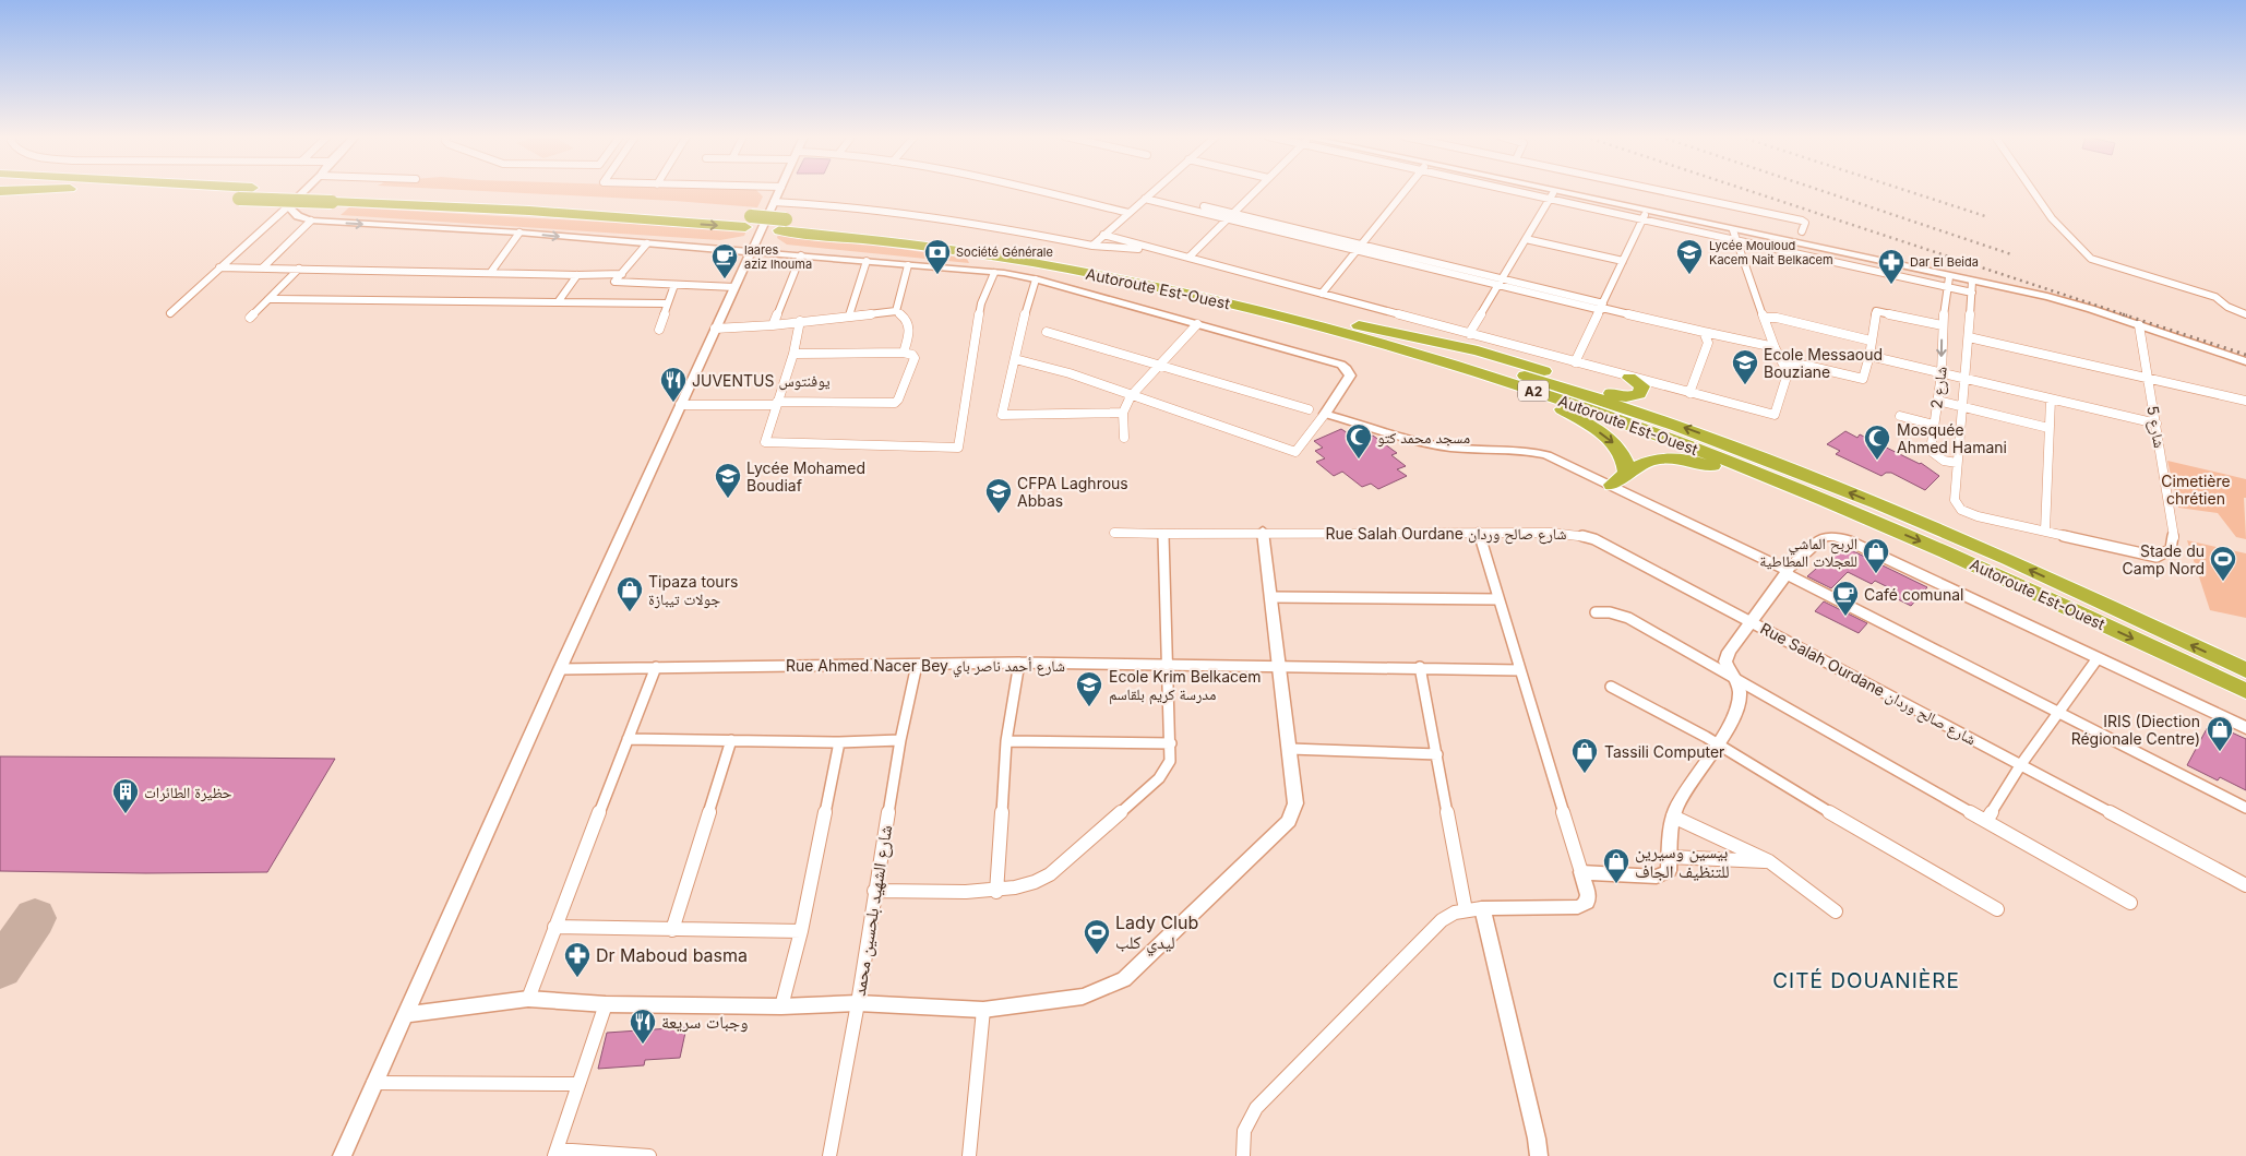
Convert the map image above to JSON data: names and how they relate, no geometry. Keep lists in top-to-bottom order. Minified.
{"streets":{"highway":["Autoroute Est-Ouest","A2"],"street":["شارع 2","شارع 5","Rue Salah Ourdane شارع صالح وردان","Rue Ahmed Nacer Bey شارع أحمد ناصر باي","شارع الشهيد بلحسين محمد"]},"crossings":[["Rue Ahmed Nacer Bey شارع أحمد ناصر باي","شارع الشهيد بلحسين محمد"]],"districts":["CITÉ DOUANIÈRE"],"parks":["Cimetière chrétien"],"places":{"bank":["Société Générale"],"school or university":["Lycée Mouloud Kacem Nait Belkacem","Ecole Messaoud Bouziane","Lycée Mohamed Boudiaf","CFPA Laghrous Abbas","Ecole Krim Belkacem مدرسة كريم بلقاسم"],"cafe":["laares aziz lhouma","Café comunal"],"pharmacy":["Dar El Beida","Dr Maboud basma"],"restaurant":["JUVENTUS يوفنتوس","وجبات سريعة"],"mosque":["مسجد محمد كتو","Mosquée Ahmed Hamani"],"shop":["الربح الماشي للعجلات المطاطية","Tipaza tours جولات تيبازة","IRIS (Diection Régionale Centre)","Tassili Computer","بيسين وسيرين للتنظيف الجاف"],"sports":["Stade du Camp Nord","Lady Club ليدي كلب"],"building":["حظيرة الطائرات"]}}
